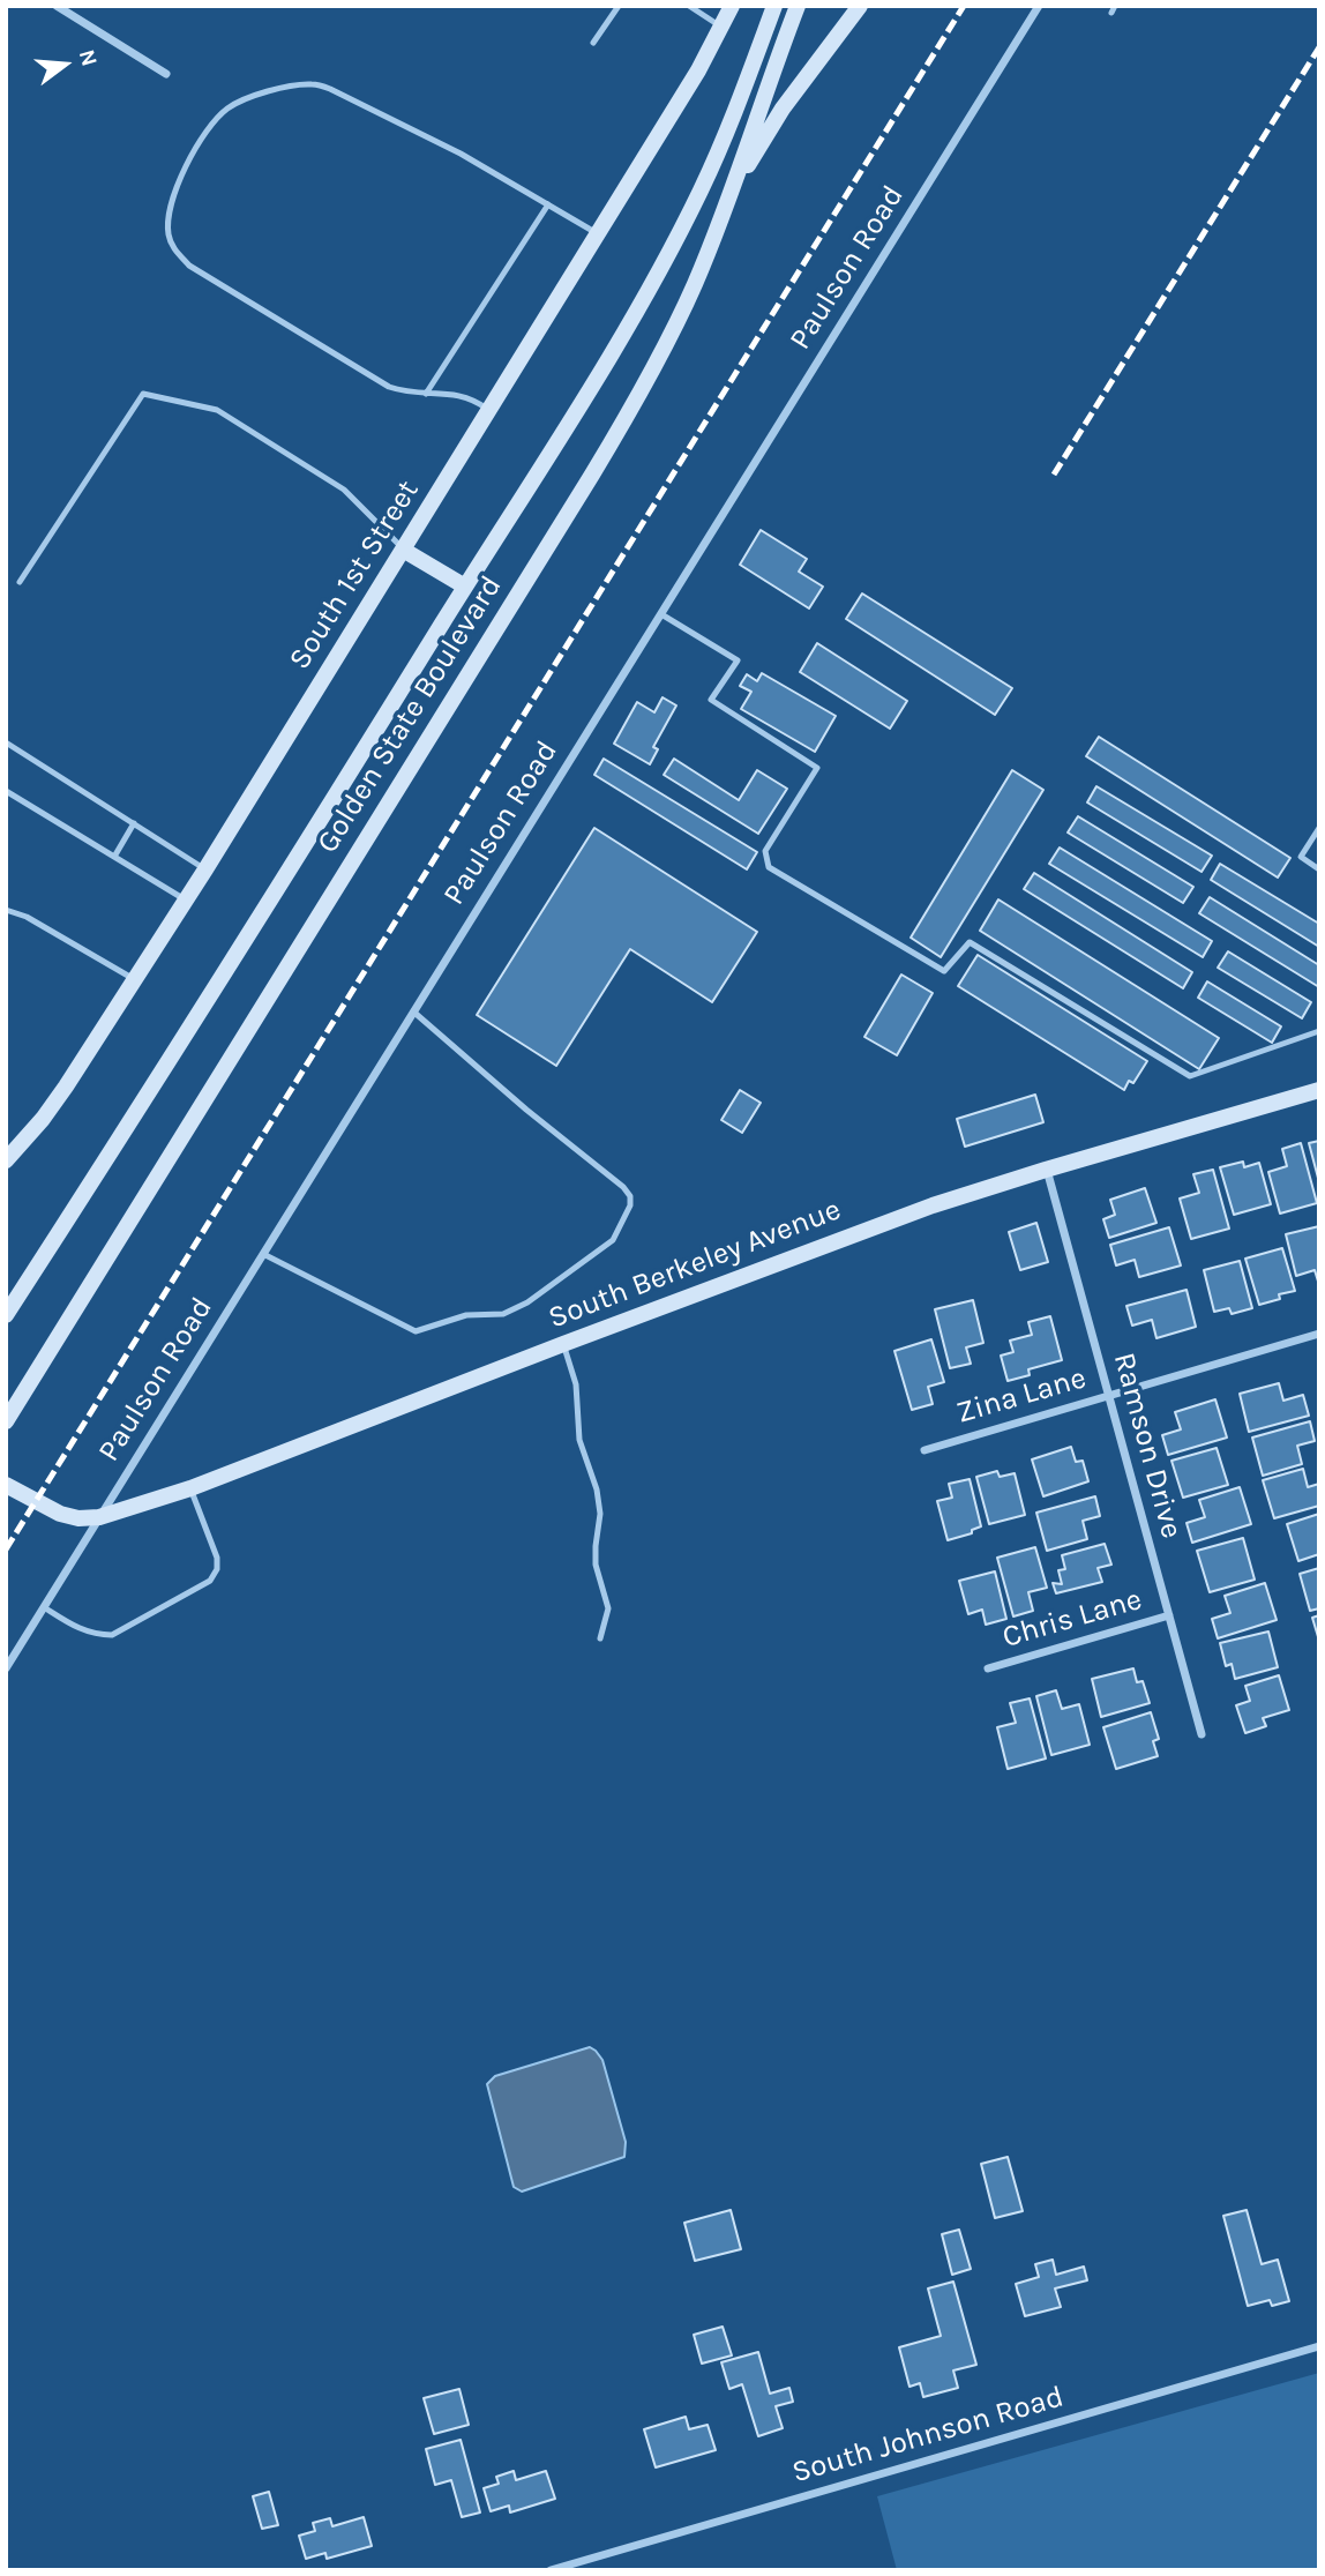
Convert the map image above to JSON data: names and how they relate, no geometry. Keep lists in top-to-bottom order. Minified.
{"streets":{"main road":["South 1st Street","Golden State Boulevard","South Berkeley Avenue"],"street":["Paulson Road","Zina Lane","Ramson Drive","Chris Lane","South Johnson Road"]},"crossings":[["Paulson Road","South Berkeley Avenue"],["South Berkeley Avenue","Ramson Drive"],["Zina Lane","Ramson Drive"],["Ramson Drive","Chris Lane"]],"north":"right"}
